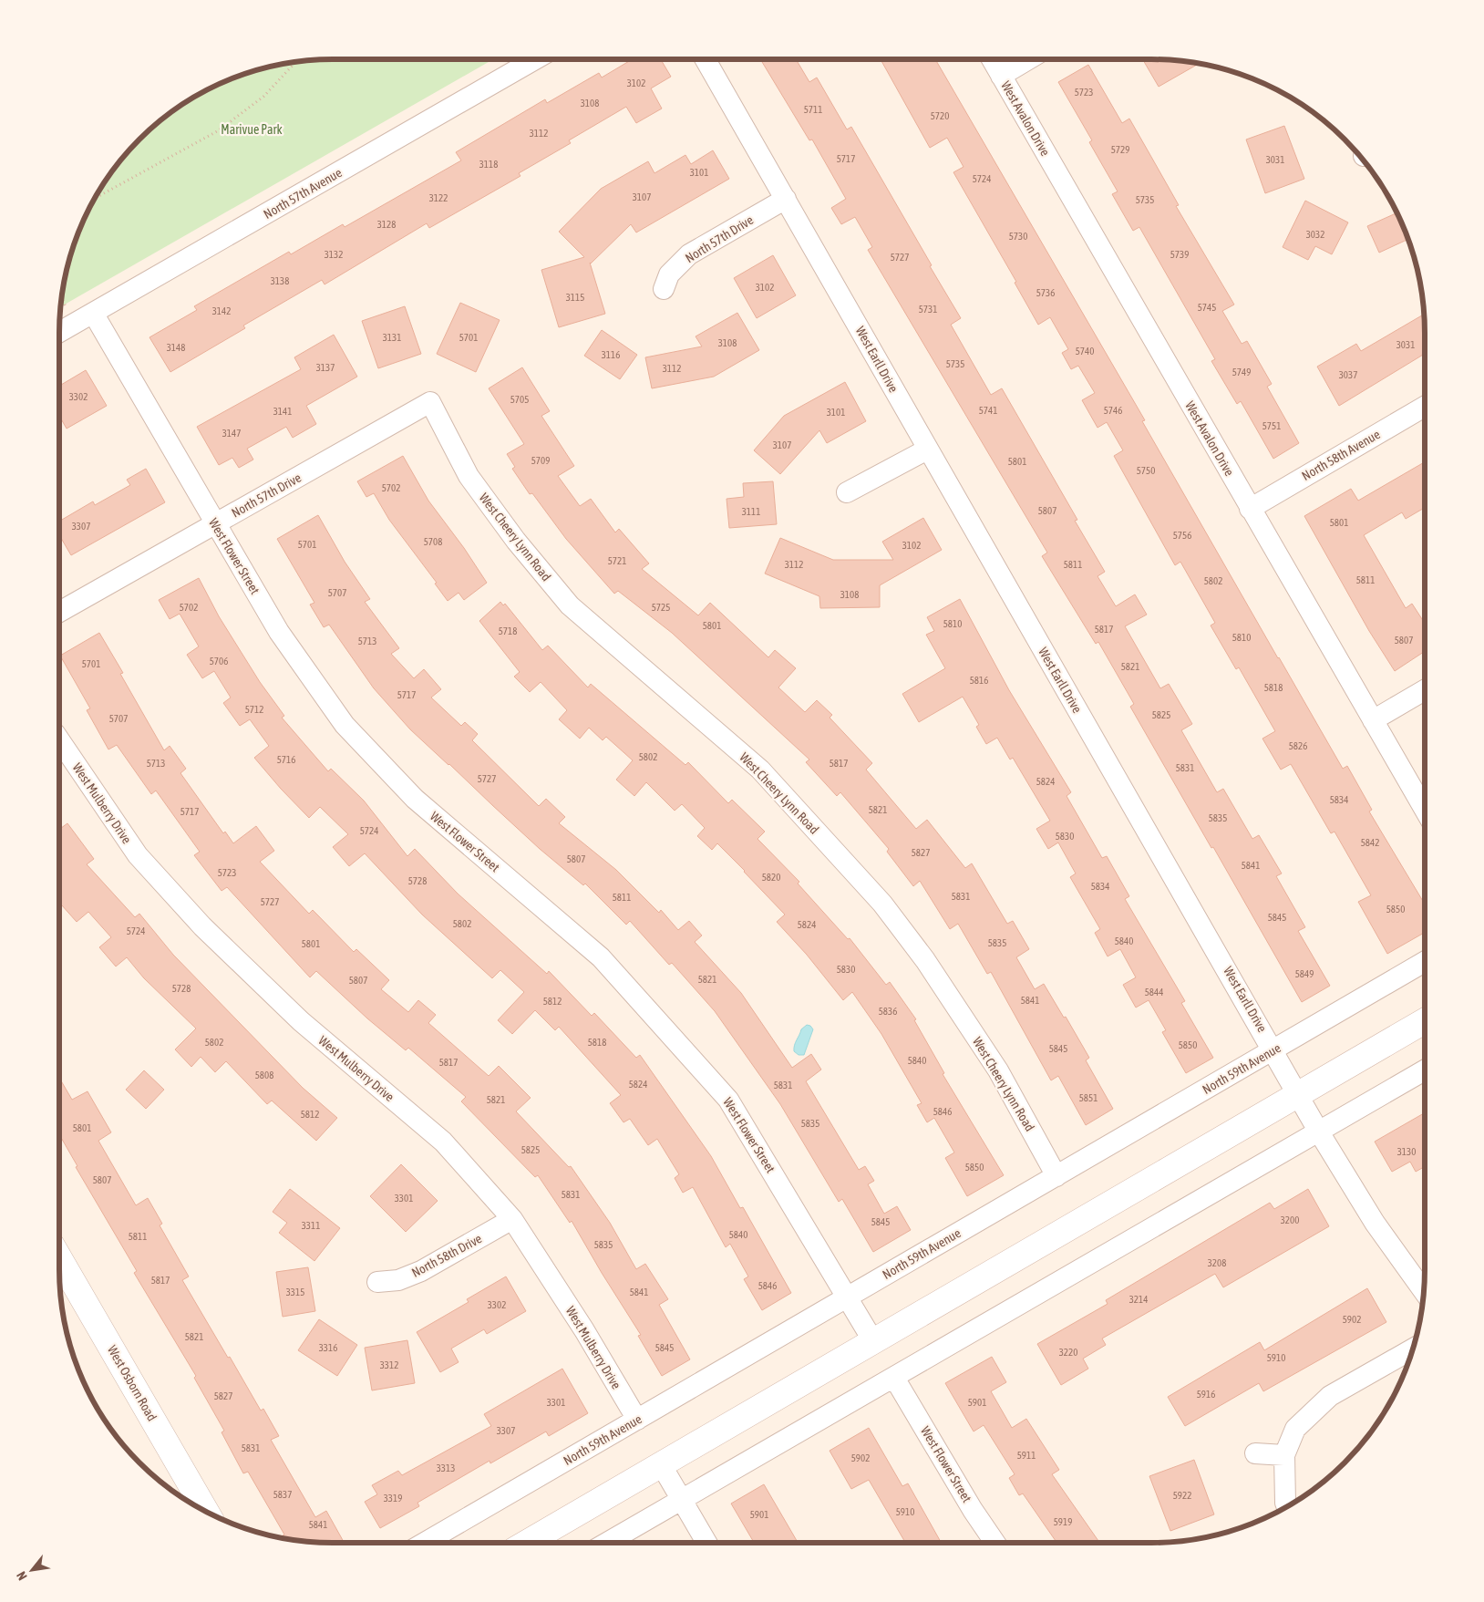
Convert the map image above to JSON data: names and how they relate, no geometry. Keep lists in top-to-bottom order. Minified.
{"streets":{"main road":["West Osborn Road"],"street":["West Avalon Drive","North 57th Avenue","North 57th Drive","West Earll Drive","North 58th Avenue","West Cheery Lynn Road","West Flower Street","West Mulberry Drive","North 59th Avenue","North 58th Drive"]},"crossings":[["West Avalon Drive","North 58th Avenue"],["North 57th Avenue","West Flower Street"],["North 57th Drive","West Earll Drive"],["North 57th Drive","West Cheery Lynn Road"],["North 57th Drive","West Flower Street"],["West Earll Drive","North 59th Avenue"],["West Cheery Lynn Road","North 59th Avenue"],["West Flower Street","North 59th Avenue"],["West Mulberry Drive","North 59th Avenue"],["West Mulberry Drive","North 58th Drive"]],"parks":["Marivue Park"],"house_numbers":["3102","5723","3108","5711","5720","3112","5729","5717","3031","3118","3101","5724","3107","3122","5735","3128","3032","5730","3132","5739","5727","3138","3102","5736","3115","5745","5731","3142","3131","5701","3108","3031","3148","5740","3116","5735","3137","3112","5749","3037","3302","5705","5741","5746","3141","3101","5751","3147","3107","5709","5801","5750","5702","5807","3111","5801","3307","5756","5708","5701","3102","5721","3112","5811","5811","5802","5707","3108","5702","5725","5810","5801","5817","5718","5810","5807","5713","5706","5701","5821","5816","5818","5717","5712","5825","5707","5826","5802","5716","5713","5817","5831","5727","5824","5834","5821","5717","5835","5724","5830","5842","5827","5807","5841","5723","5820","5728","5834","5831","5811","5727","5850","5845","5802","5824","5724","5840","5835","5801","5830","5849","5821","5807","5728","5844","5841","5812","5836","5802","5818","5850","5845","5840","5817","5808","5824","5831","5851","5821","5846","5812","5835","5801","5825","3130","5850","5807","5831","3301","3200","5845","3311","5840","5811","5835","3208","5817","5846","3315","5841","3214","3302","5902","5821","3316","5845","3220","5910","3312","5916","5827","3301","5901","3307","5831","5911","5902","3313","5837","5922","3319","5910","5901","5919","5841"],"north":"bottom left"}
